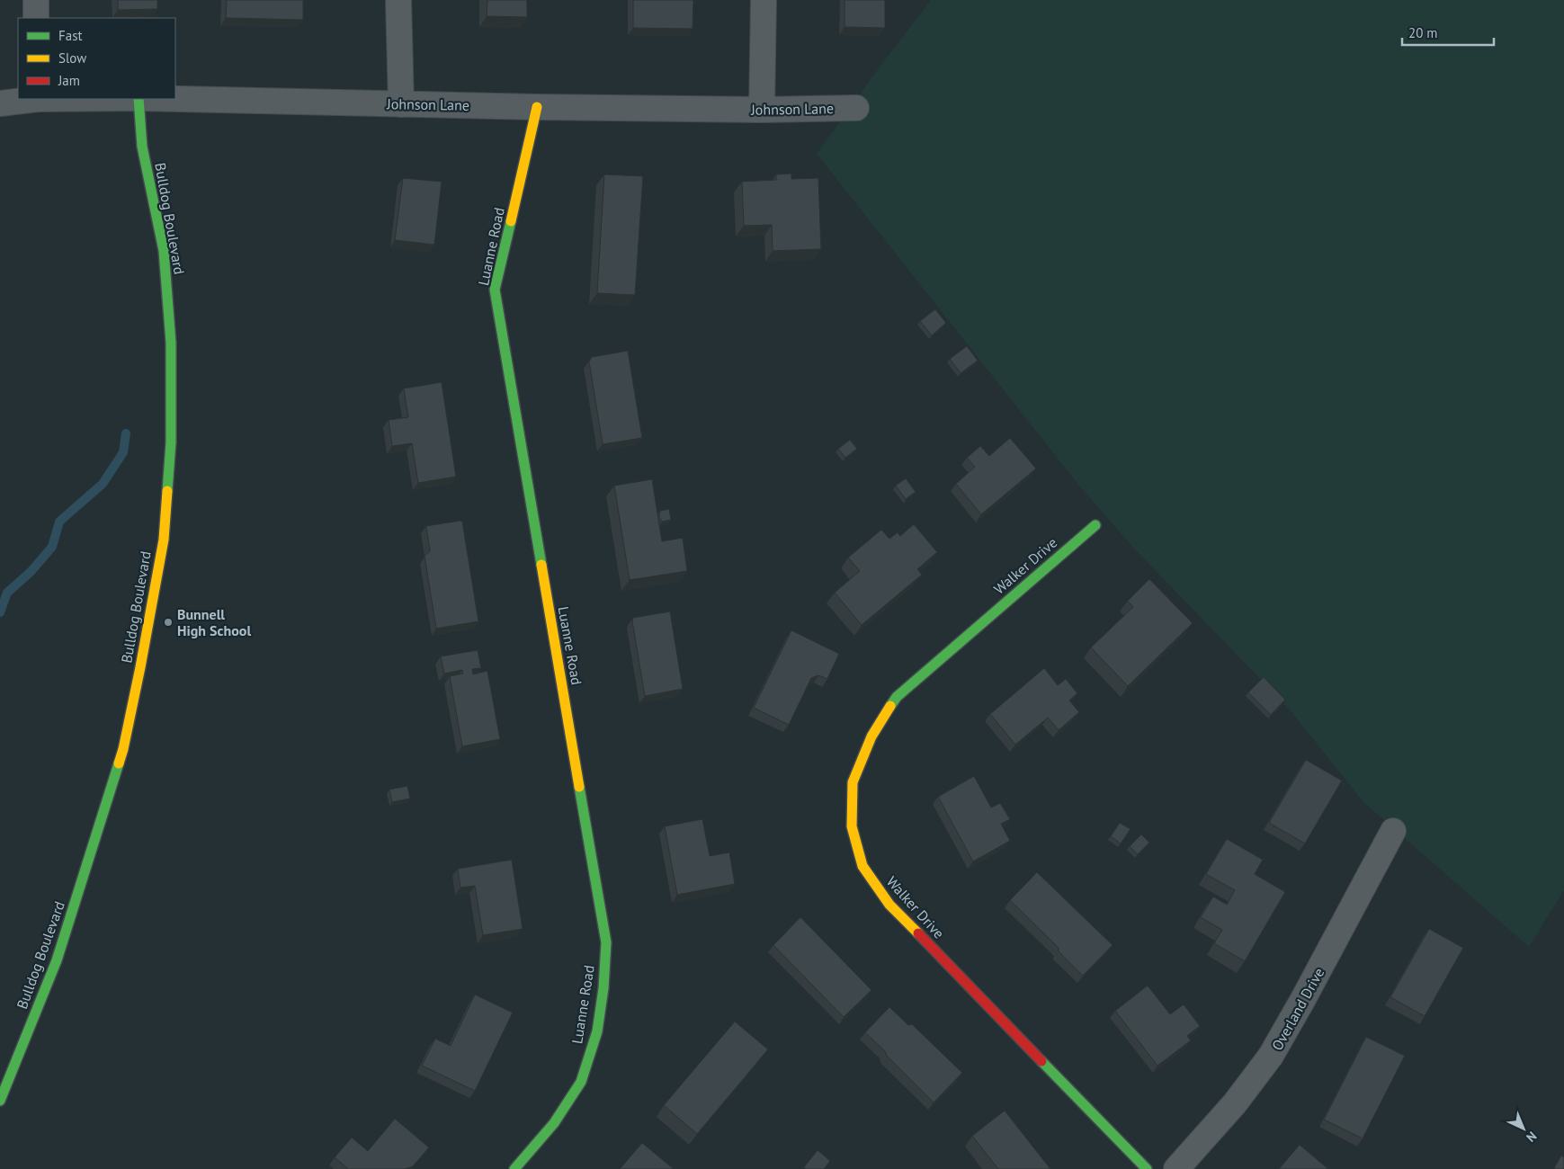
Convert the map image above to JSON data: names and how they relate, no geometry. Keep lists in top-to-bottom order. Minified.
{"streets":{"street":["Johnson Lane","Bulldog Boulevard","Luanne Road","Walker Drive","Overland Drive"]},"crossings":[["Johnson Lane","Bulldog Boulevard"],["Johnson Lane","Luanne Road"]],"places":["Bunnell High School"],"legend":["Fast","Slow","Jam"],"scale_bar":"20 m","north":"bottom right"}
